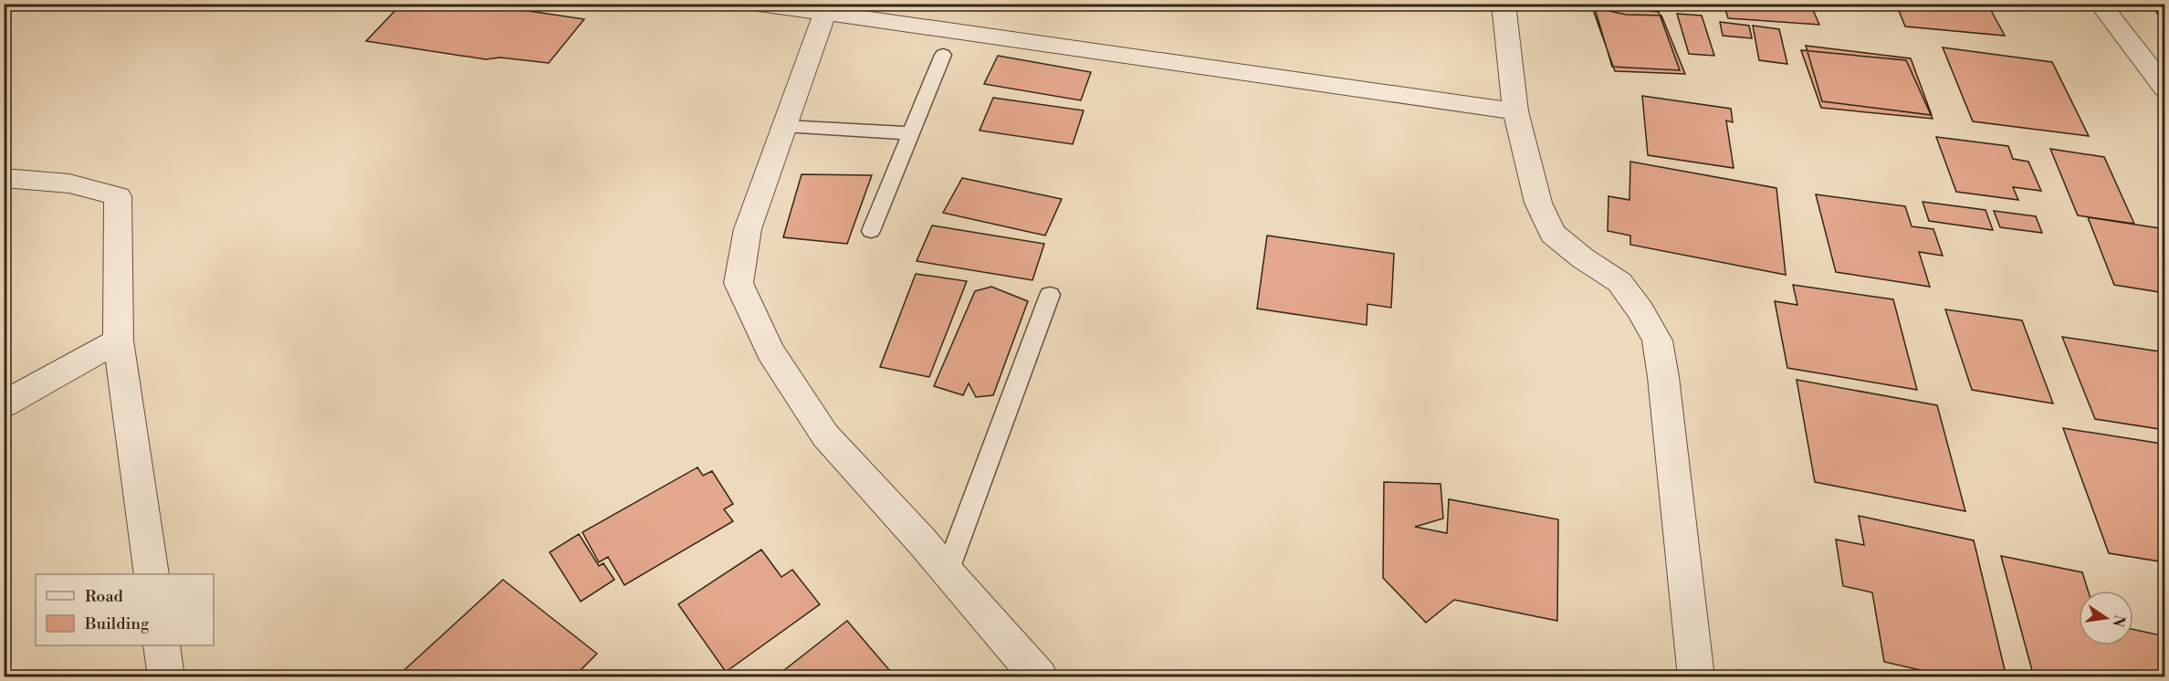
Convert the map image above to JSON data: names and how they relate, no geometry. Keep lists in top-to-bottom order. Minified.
{"legend":["Road","Building"],"north":"right"}
